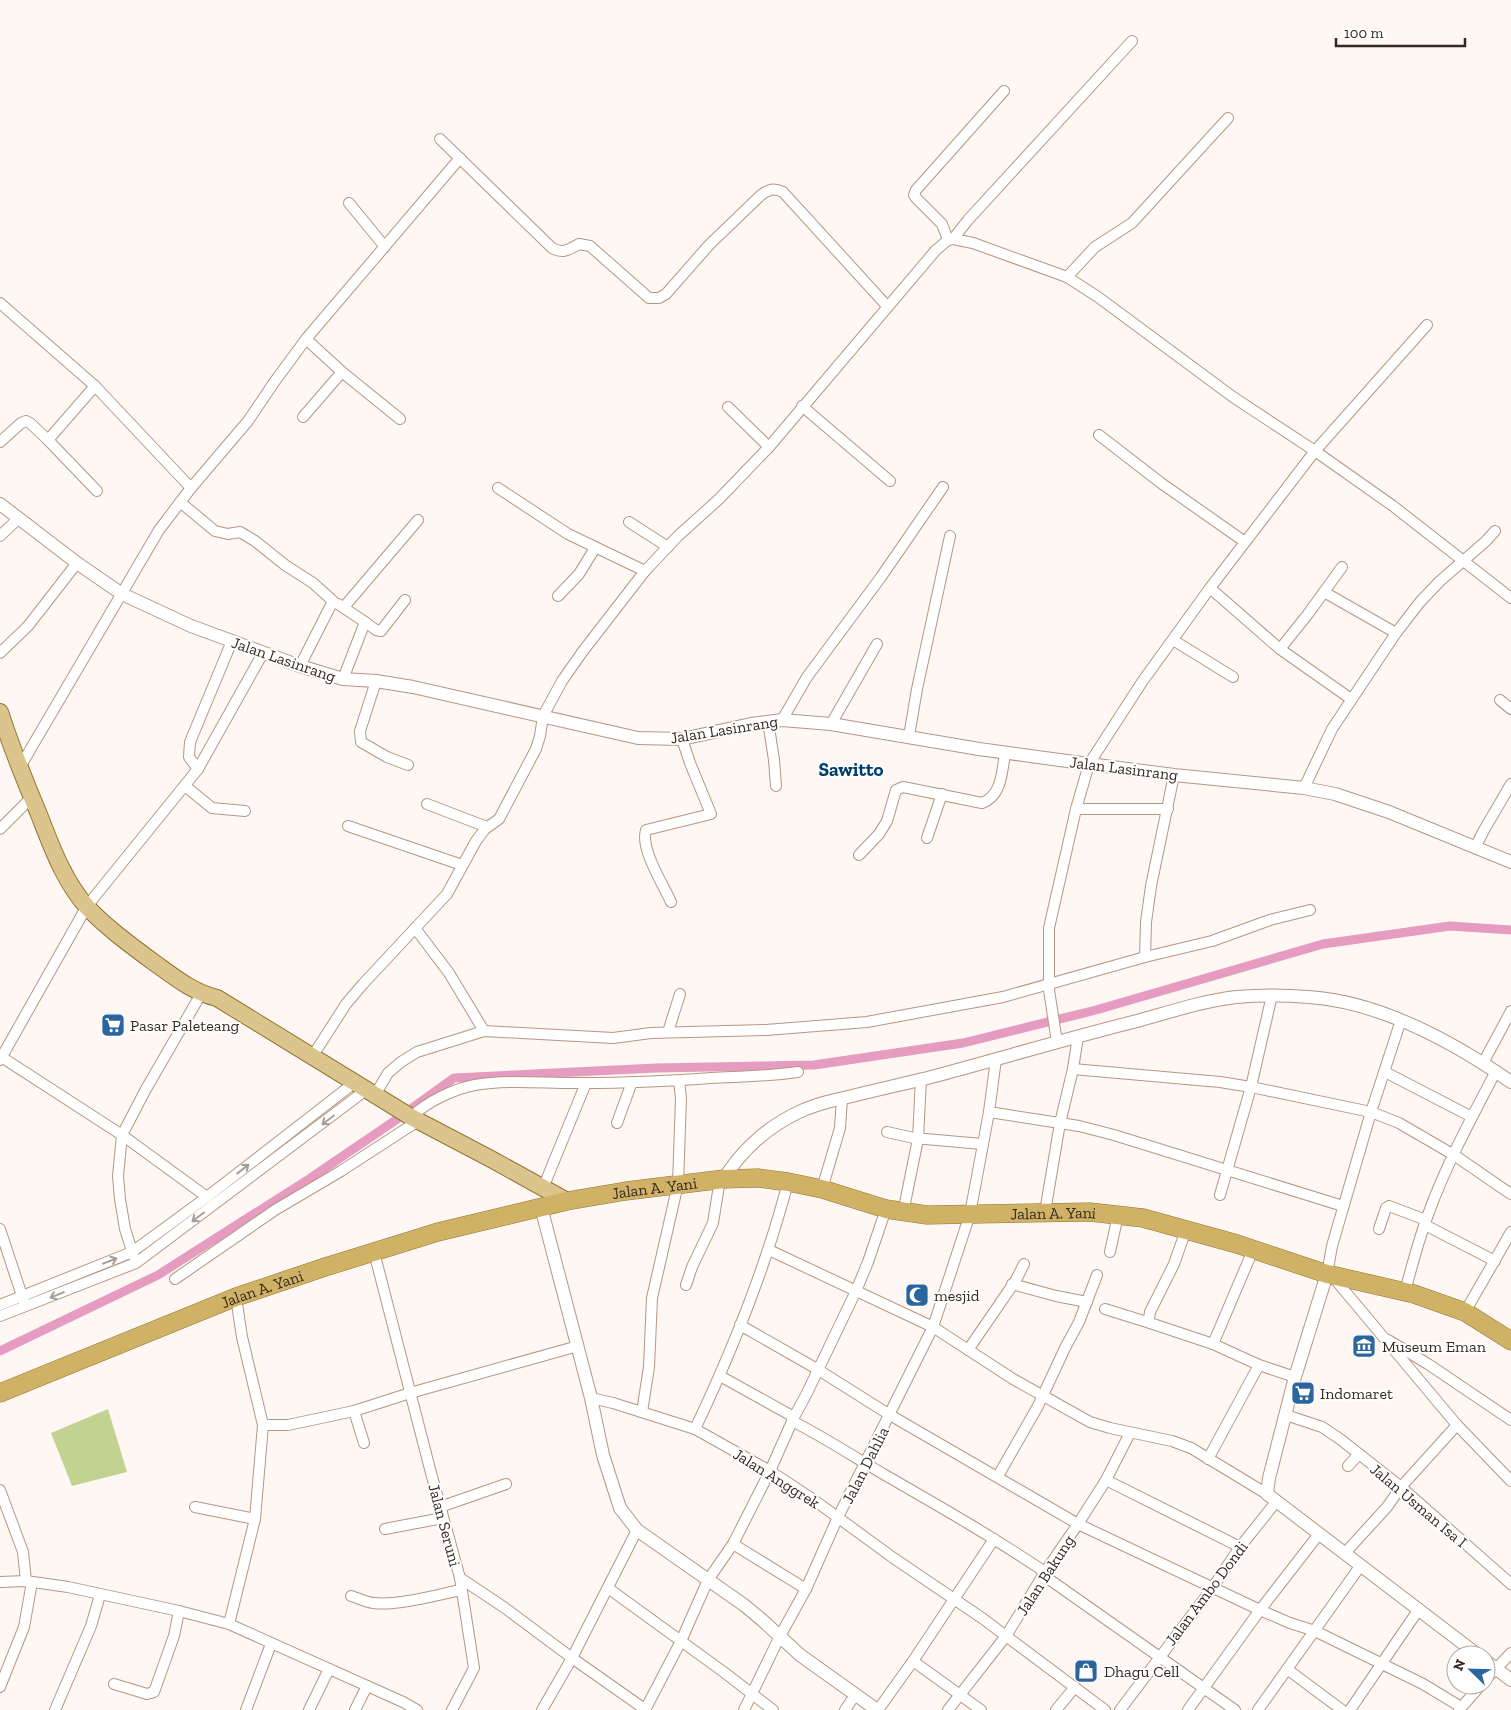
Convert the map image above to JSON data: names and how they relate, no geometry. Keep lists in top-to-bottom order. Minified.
{"streets":{"highway":["Jalan A. Yani"],"street":["Jalan Lasinrang","Jalan Dahlia","Jalan Anggrek","Jalan Usman Isa I","Jalan Seruni","Jalan Bakung","Jalan Ambo Dondi"]},"crossings":[["Jalan A. Yani","Jalan Dahlia"],["Jalan A. Yani","Jalan Seruni"],["Jalan Dahlia","Jalan Anggrek"],["Jalan Anggrek","Jalan Bakung"]],"districts":["Sawitto"],"places":{"supermarket":["Pasar Paleteang","Indomaret"],"mosque":["mesjid"],"museum":["Museum Eman"],"shop":["Dhagu Cell"]},"scale_bar":"100 m","north":"top left"}
